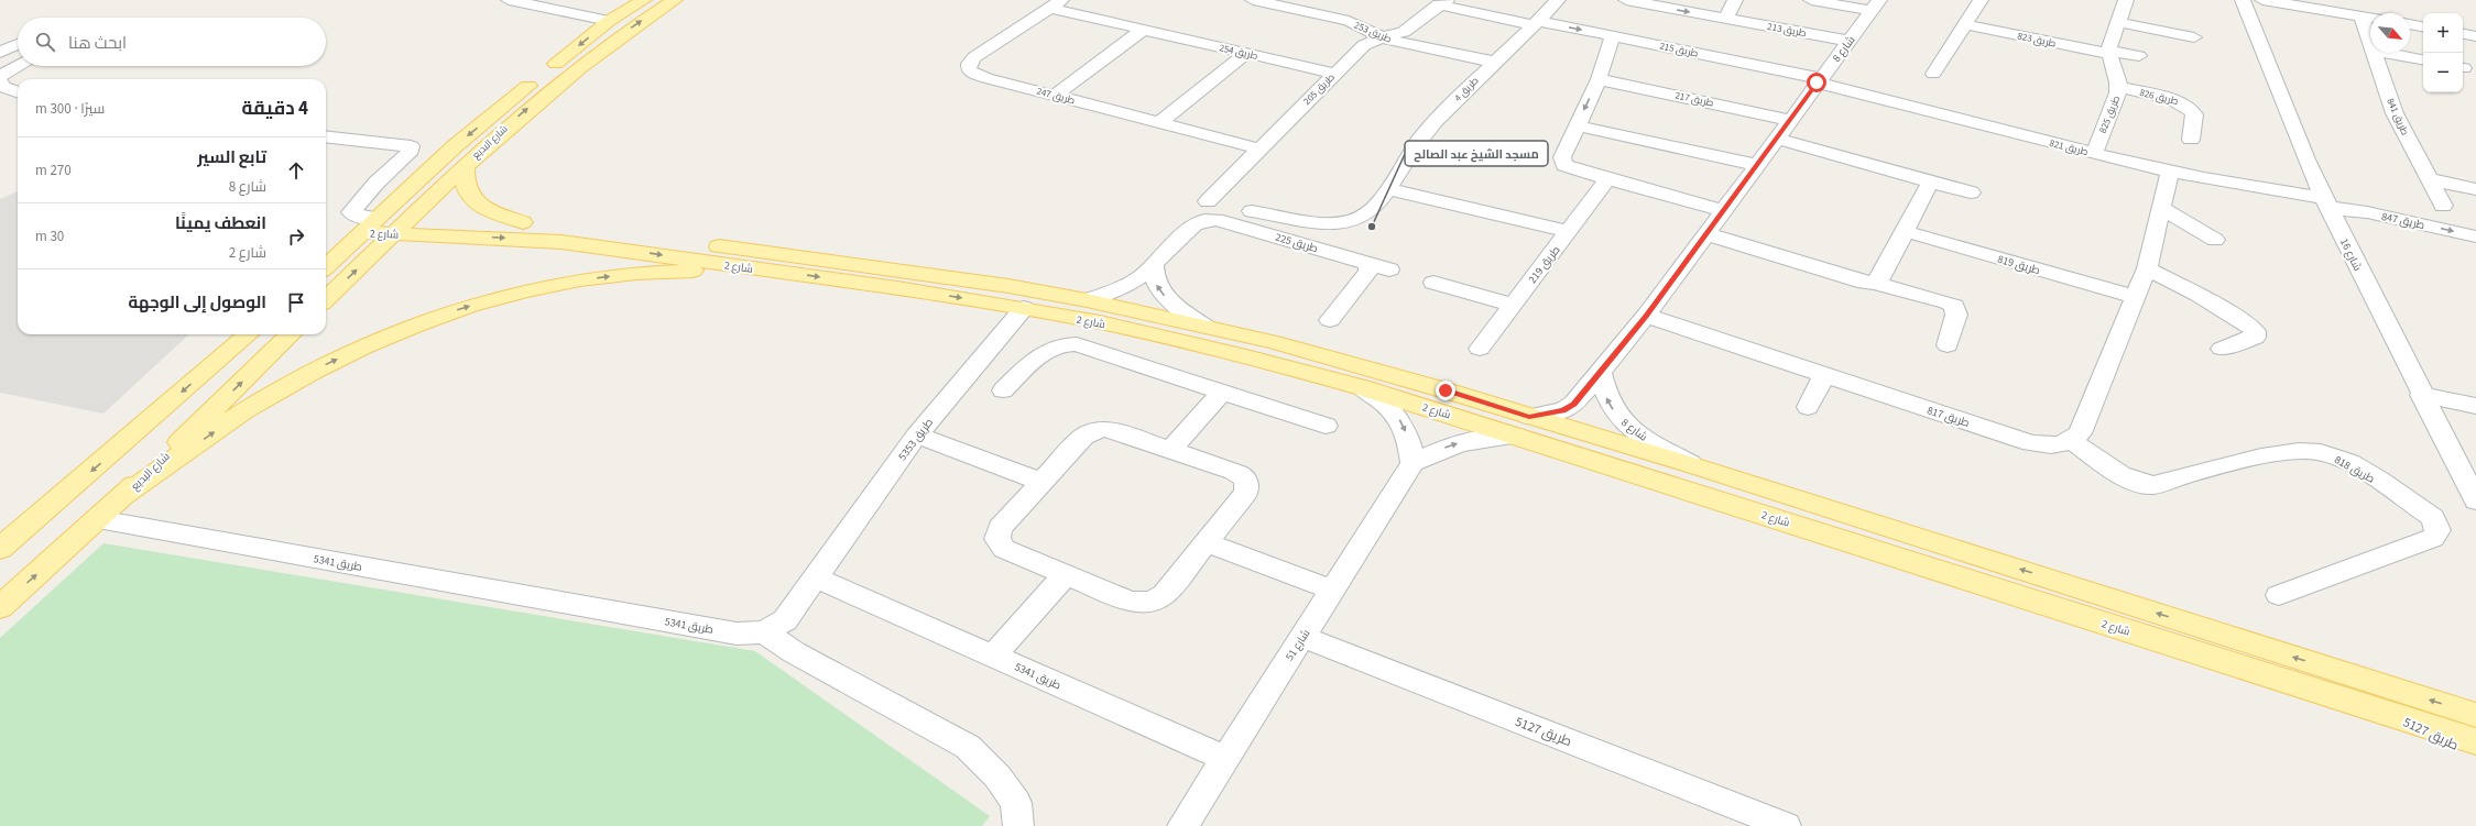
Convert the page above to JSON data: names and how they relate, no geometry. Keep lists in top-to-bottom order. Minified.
{"streets":{"main road":["شارع البديع","شارع 2"],"street":["طريق 213","طريق 253","طريق 823","شارع 8","طريق 215","طريق 254","طريق 205","طريق 4","طريق 247","طريق 826","طريق 217","طريق 825","طريق 841","طريق 821","طريق 847","طريق 225","شارع 16","طريق 219","طريق 819","طريق 817","طريق 5353","طريق 818","طريق 5341","شارع 51","طريق 5127"]},"crossings":[["طريق 213","شارع 8"],["طريق 253","طريق 205"],["طريق 253","طريق 4"],["طريق 823","طريق 825"],["شارع 8","طريق 215"],["شارع 8","طريق 217"],["شارع 8","طريق 821"],["شارع 8","شارع 2"],["شارع 8","طريق 817"],["شارع 8","شارع 51"],["طريق 215","طريق 205"],["طريق 215","طريق 4"],["طريق 215","طريق 821"],["طريق 254","طريق 205"],["طريق 254","طريق 247"],["طريق 205","طريق 247"],["طريق 205","شارع 2"],["طريق 205","طريق 225"],["طريق 826","طريق 825"],["طريق 825","طريق 821"],["شارع البديع","شارع 2"],["شارع البديع","طريق 5341"],["طريق 821","طريق 847"],["طريق 821","شارع 16"],["طريق 847","شارع 16"],["شارع 2","طريق 5353"],["شارع 2","شارع 51"],["شارع 2","طريق 5127"],["طريق 817","طريق 818"],["طريق 5353","طريق 5341"],["طريق 5341","شارع 51"],["شارع 51","طريق 5127"]],"places":["مسجد الشيخ عبد الصالح"],"north":"bottom right","page":{"map_buttons":["+","−"],"search":"ابحث هنا","heading":["4 دقيقة","سيرًا · 300 m"],"list":[["تابع السير","شارع 8","270 m"],["انعطف يمينًا","شارع 2","30 m"],"الوصول إلى الوجهة"]}}
